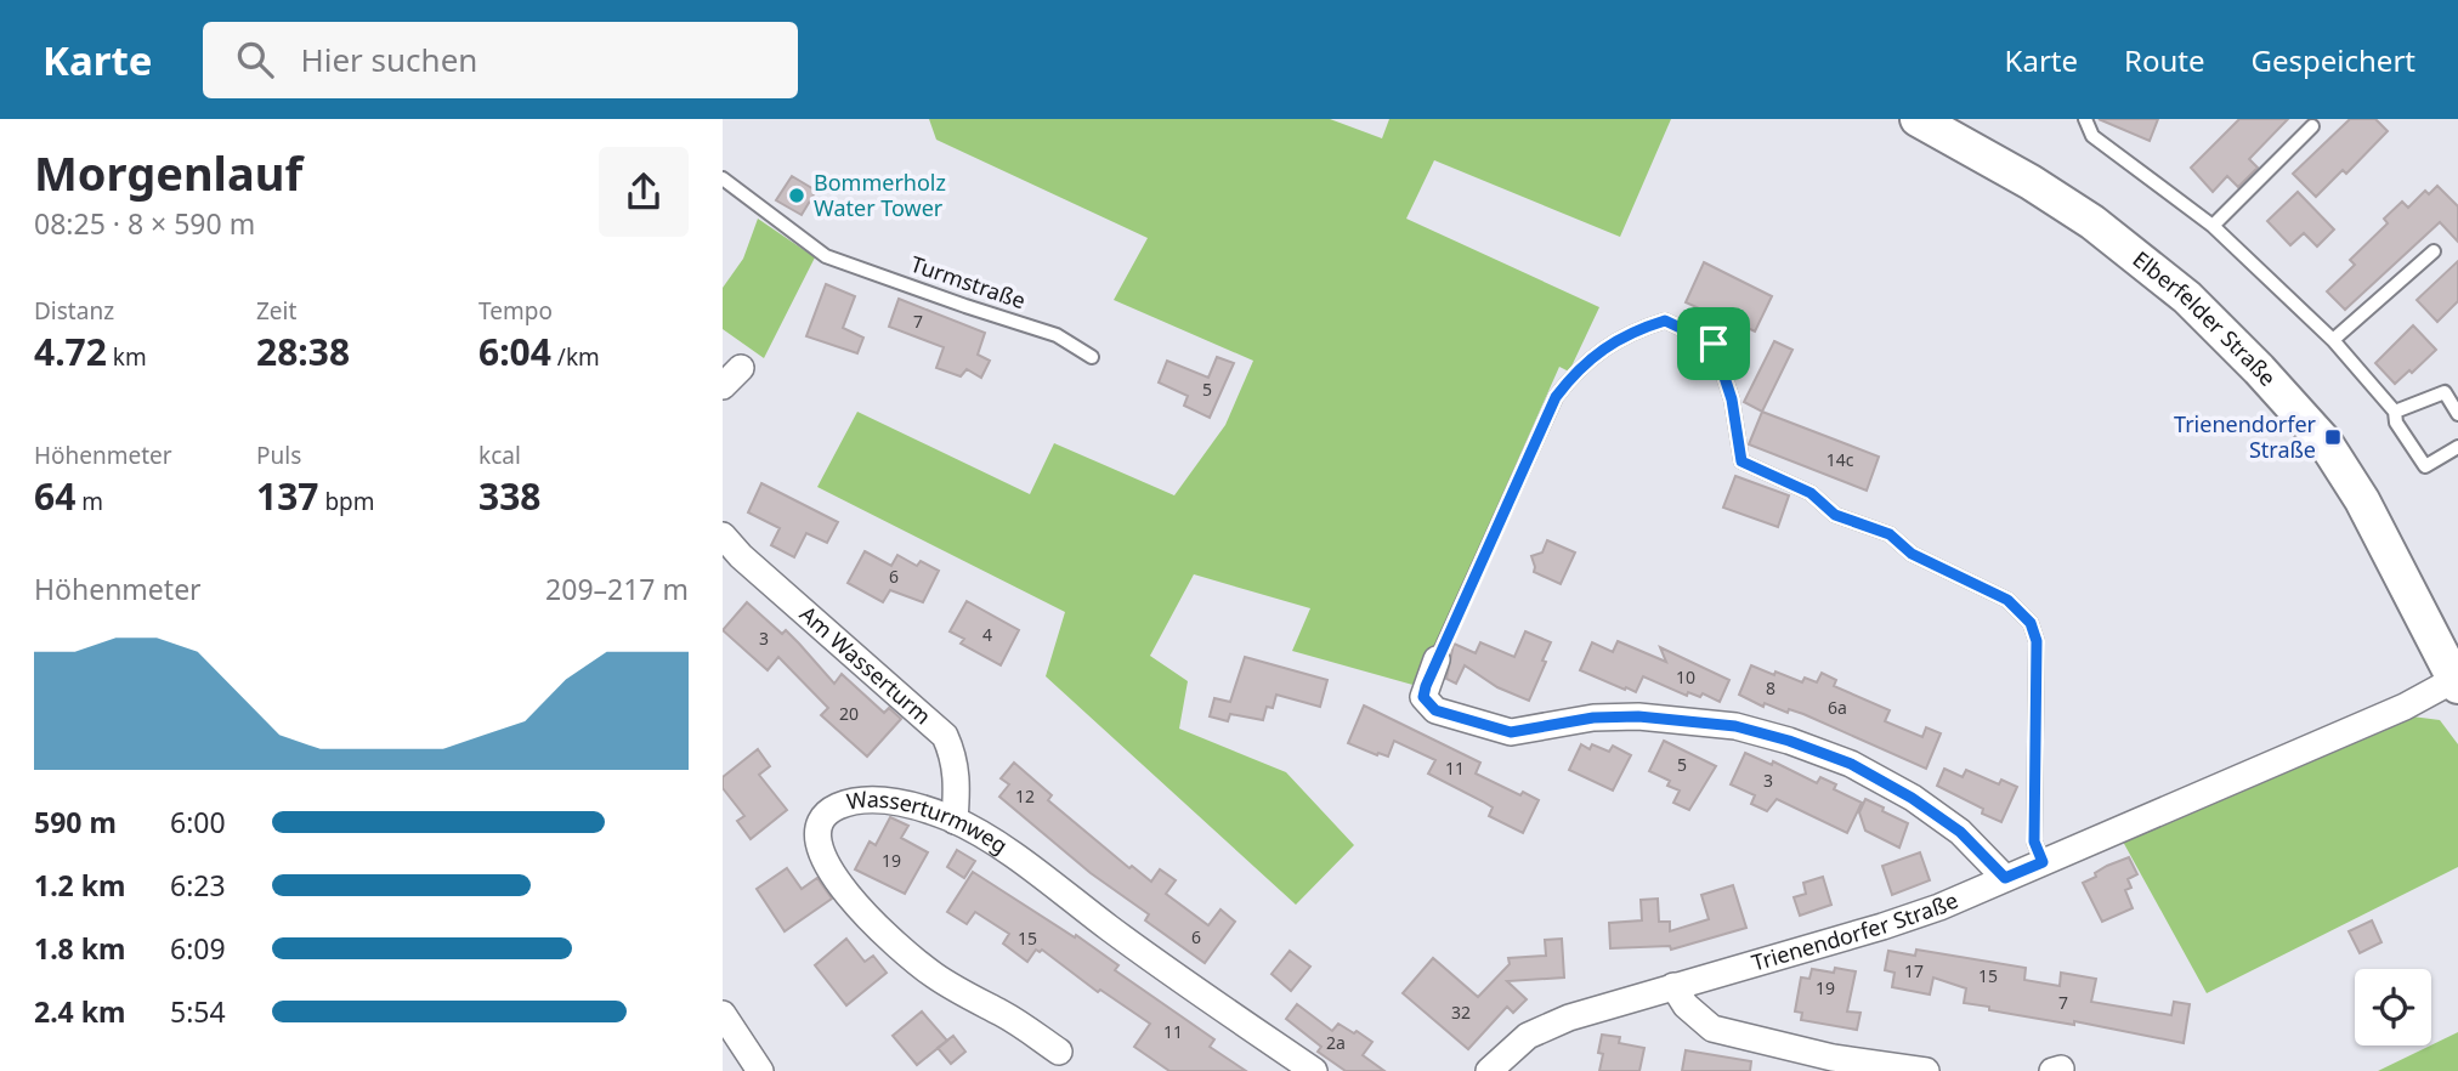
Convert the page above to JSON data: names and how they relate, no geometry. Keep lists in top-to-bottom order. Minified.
{"streets":{"main road":["Elberfelder Straße"],"street":["Am Wasserturm","Wasserturmweg","Trienendorfer Straße"],"lane":["Turmstraße"]},"crossings":[["Elberfelder Straße","Trienendorfer Straße"],["Am Wasserturm","Wasserturmweg"]],"places":{"other":["Bommerholz Water Tower"],"transit":["Trienendorfer Straße"]},"house_numbers":["7","5","14c","6","4","3","10","8","6a","20","5","11","3","12","19","6","15","17","15","19","7","32","11","2a"],"page":{"header":"Karte","search":"Hier suchen","nav":["Karte","Route","Gespeichert"],"heading":["Morgenlauf","08:25 · 8 × 590 m"],"stats":[["Distanz","4.72 km"],["Zeit","28:38"],["Tempo","6:04 /km"],["Höhenmeter","64 m"],["Puls","137 bpm"],["kcal","338"]],"chart":["Höhenmeter","209–217 m"],"list":[{"name":"590 m","note":"6:00"},{"name":"1.2 km","note":"6:23"},{"name":"1.8 km","note":"6:09"},{"name":"2.4 km","note":"5:54"}]}}
